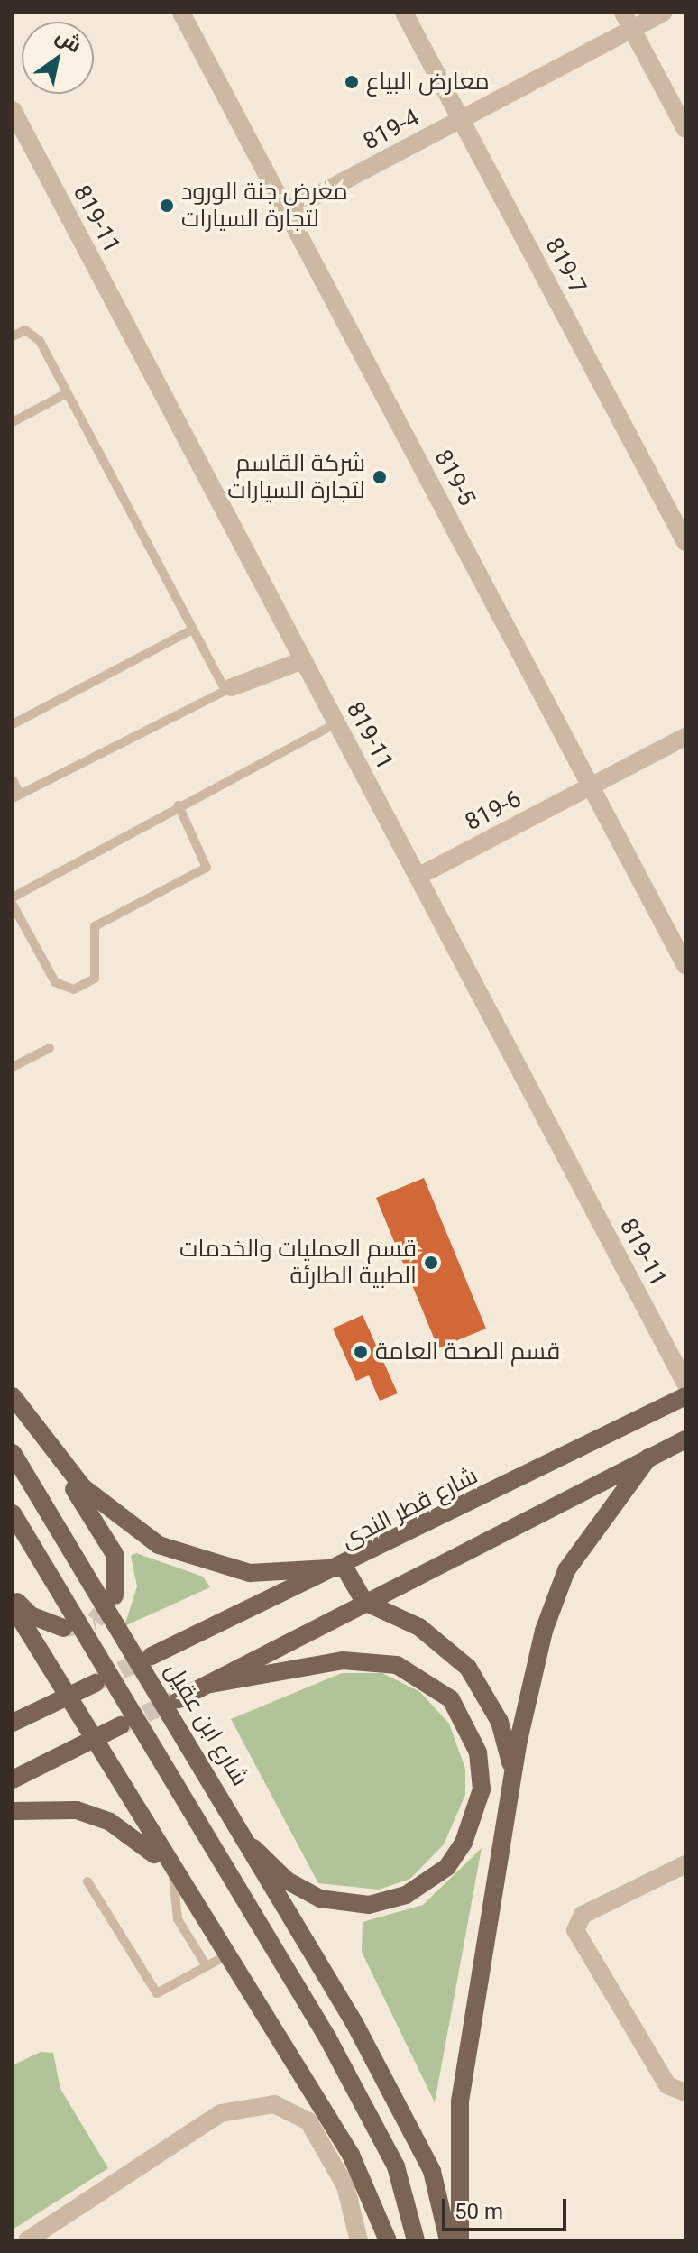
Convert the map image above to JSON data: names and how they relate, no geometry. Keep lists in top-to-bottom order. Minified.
{"streets":{"main road":["شارع قطر الندى","شارع ابن عقيل"],"street":["819-4","819-11","819-7","819-5","819-6"]},"crossings":[["819-4","819-7"],["819-4","819-5"],["819-11","819-6"],["819-5","819-6"]],"places":["معارض البياع","معرض جنة الورود لتجارة السيارات","شركة القاسم لتجارة السيارات","قسم العمليات والخدمات الطبية الطارئة","قسم الصحة العامة"],"scale_bar":"50 m","north":"top right"}
